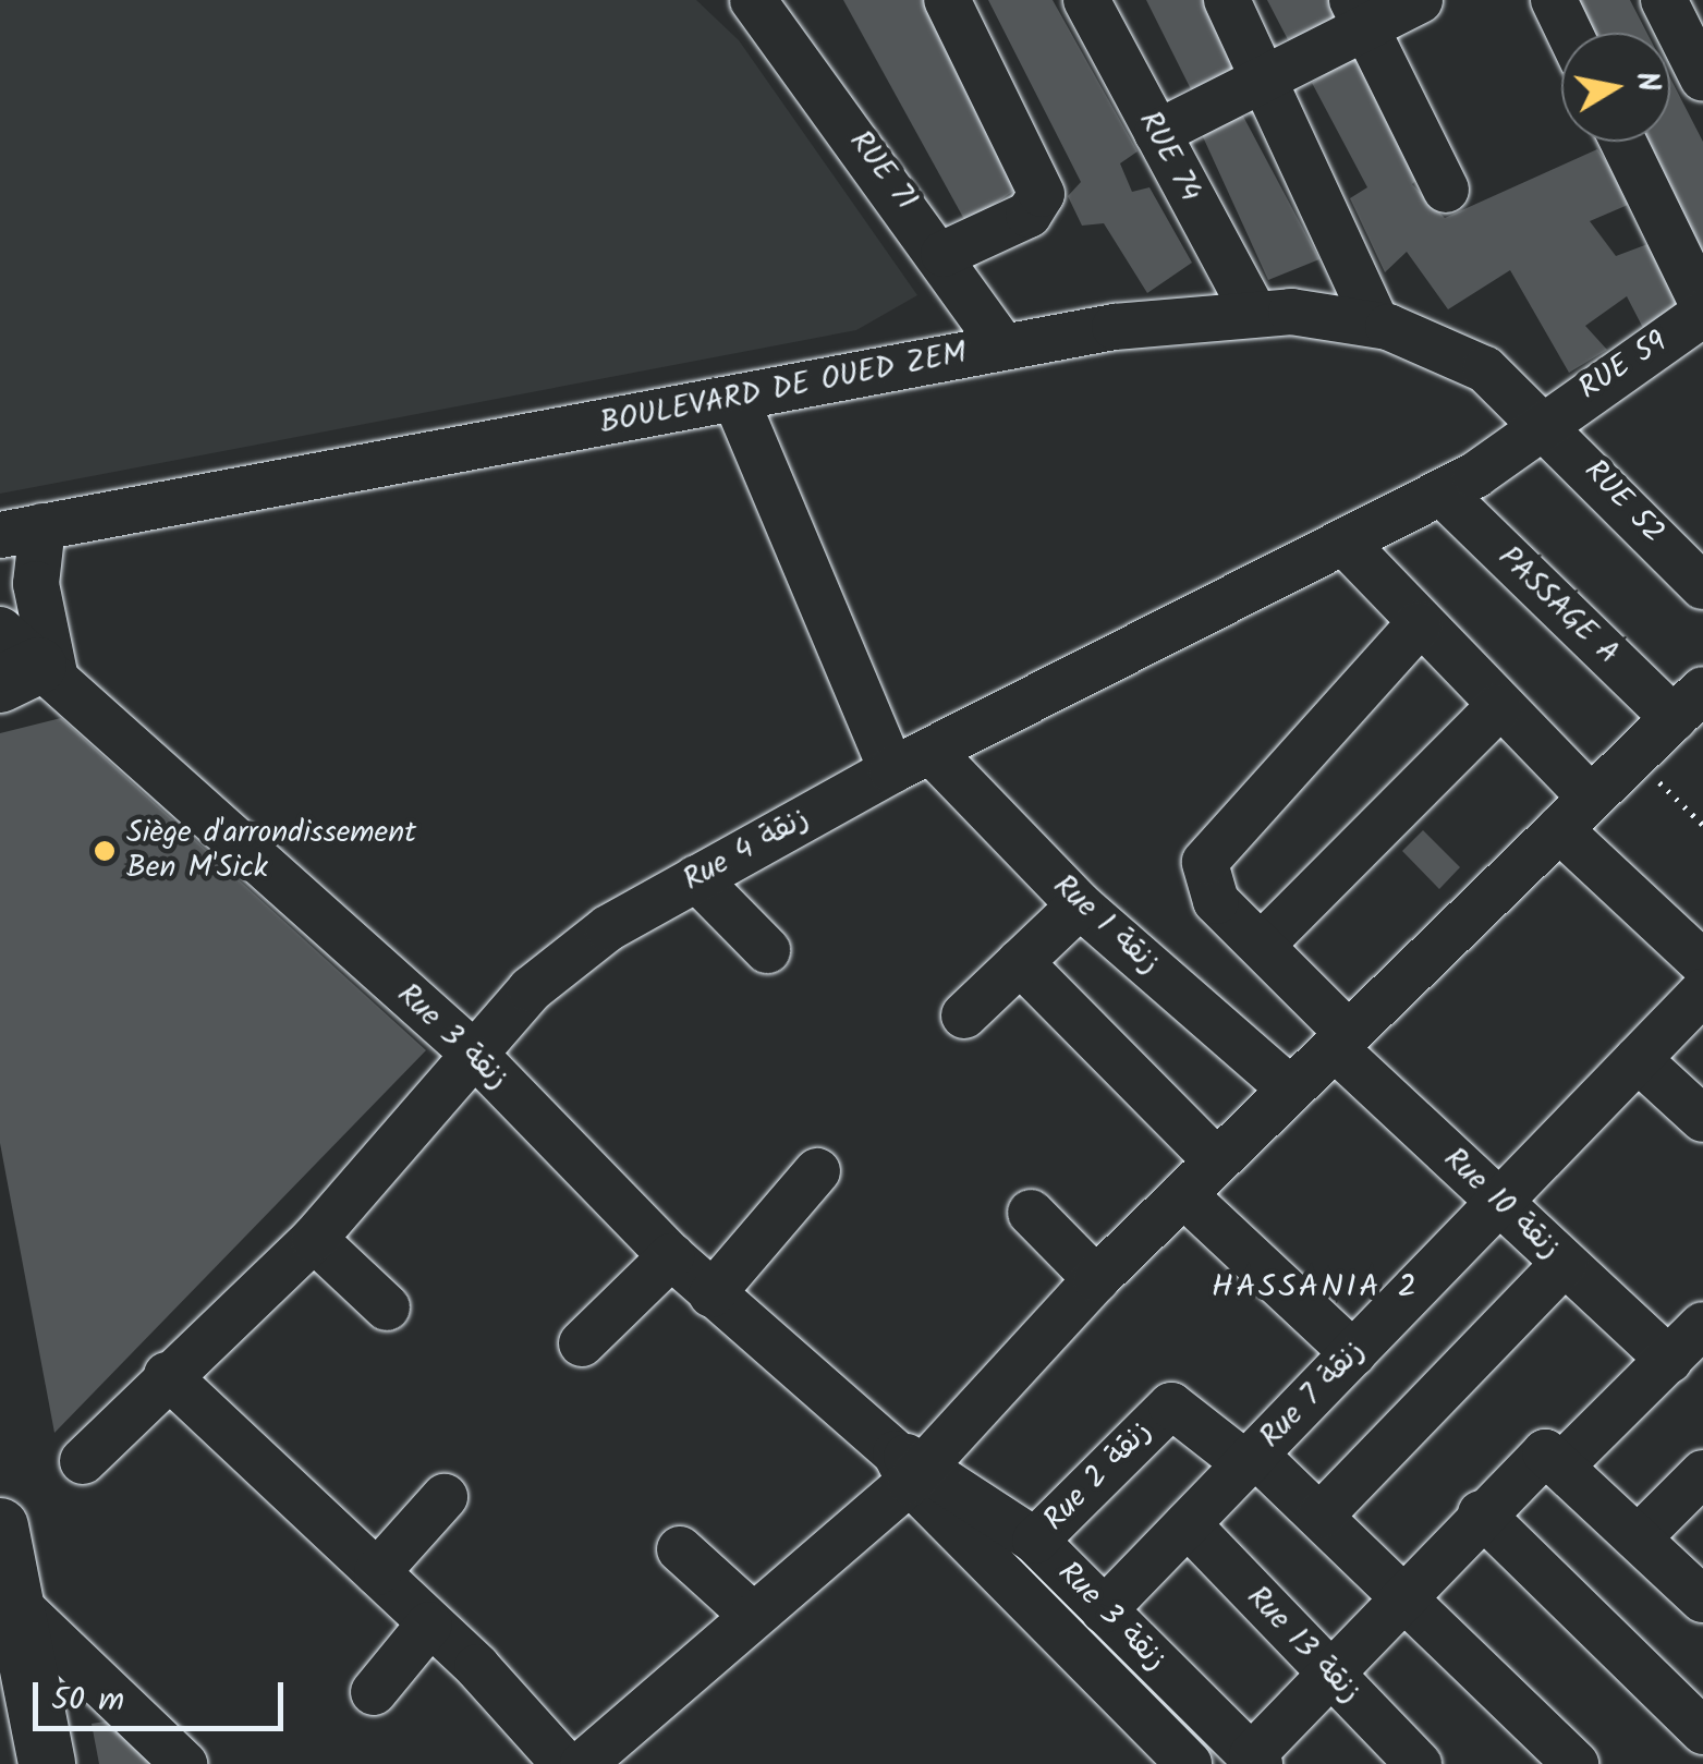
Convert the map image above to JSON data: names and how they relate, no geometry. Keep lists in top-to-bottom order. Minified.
{"streets":{"street":["RUE 74","RUE 71","RUE 59","BOULEVARD DE OUED ZEM","RUE 52","PASSAGE A","Rue 4 زنقة","Rue 1 زنقة","Rue 3 زنقة","Rue 10 زنقة","Rue 7 زنقة","Rue 2 زنقة","Rue 13 زنقة"]},"crossings":[["RUE 74","BOULEVARD DE OUED ZEM"],["RUE 71","BOULEVARD DE OUED ZEM"],["RUE 59","BOULEVARD DE OUED ZEM"],["RUE 59","RUE 52"],["RUE 59","Rue 4 زنقة"],["BOULEVARD DE OUED ZEM","RUE 52"],["BOULEVARD DE OUED ZEM","Rue 4 زنقة"],["BOULEVARD DE OUED ZEM","Rue 1 زنقة"],["RUE 52","Rue 4 زنقة"],["PASSAGE A","Rue 4 زنقة"],["Rue 4 زنقة","Rue 1 زنقة"],["Rue 4 زنقة","Rue 3 زنقة"],["Rue 3 زنقة","Rue 7 زنقة"],["Rue 3 زنقة","Rue 2 زنقة"],["Rue 10 زنقة","Rue 7 زنقة"],["Rue 7 زنقة","Rue 2 زنقة"],["Rue 7 زنقة","Rue 13 زنقة"]],"districts":["HASSANIA 2"],"places":["Siège d'arrondissement Ben M'Sick"],"scale_bar":"50 m","north":"right"}
